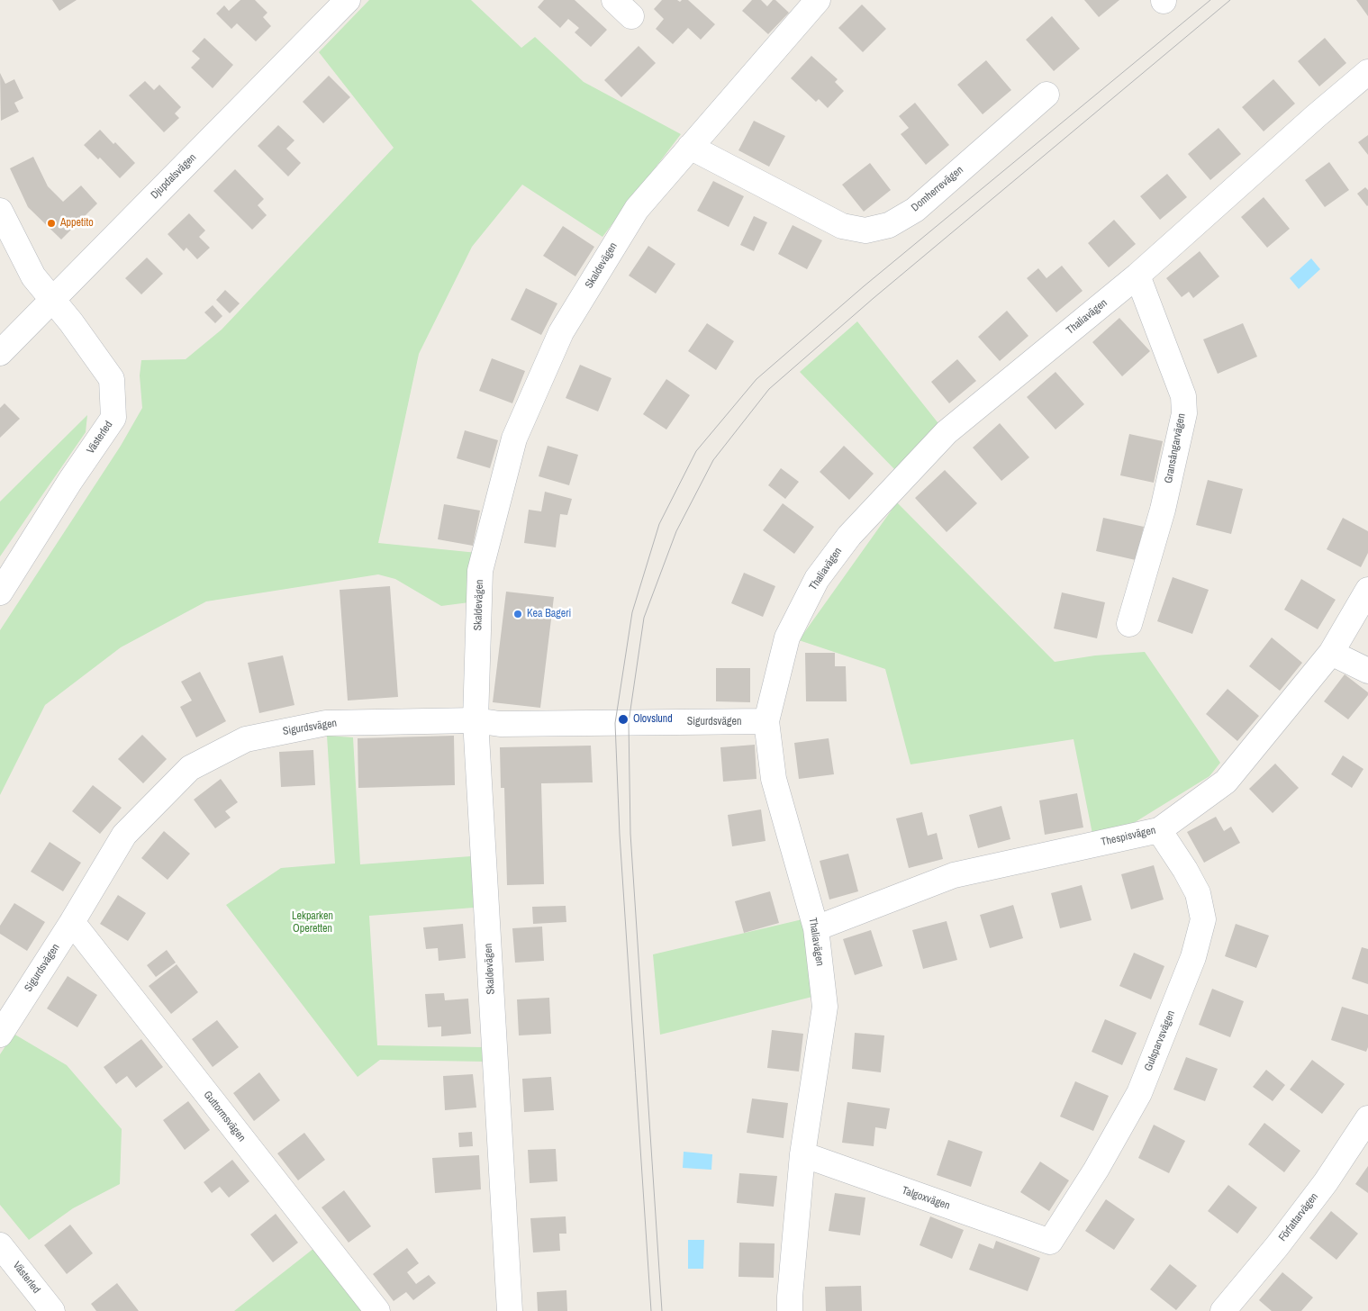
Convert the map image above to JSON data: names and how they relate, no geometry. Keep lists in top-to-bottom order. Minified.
{"streets":{"street":["Djupdalsvägen","Domherrevägen","Skaldevägen","Thaliavägen","Västerled","Gransångarvägen","Sigurdsvägen","Thespisvägen","Gulsparvsvägen","Guttormsvägen","Talgoxvägen","Författarvägen"]},"crossings":[["Djupdalsvägen","Västerled"],["Domherrevägen","Skaldevägen"],["Skaldevägen","Sigurdsvägen"],["Thaliavägen","Gransångarvägen"],["Thaliavägen","Sigurdsvägen"],["Thaliavägen","Thespisvägen"],["Thaliavägen","Talgoxvägen"],["Sigurdsvägen","Guttormsvägen"],["Thespisvägen","Gulsparvsvägen"],["Gulsparvsvägen","Talgoxvägen"]],"parks":["Lekparken Operetten"],"places":["Appetito","Kea Bageri","Olovslund"]}
